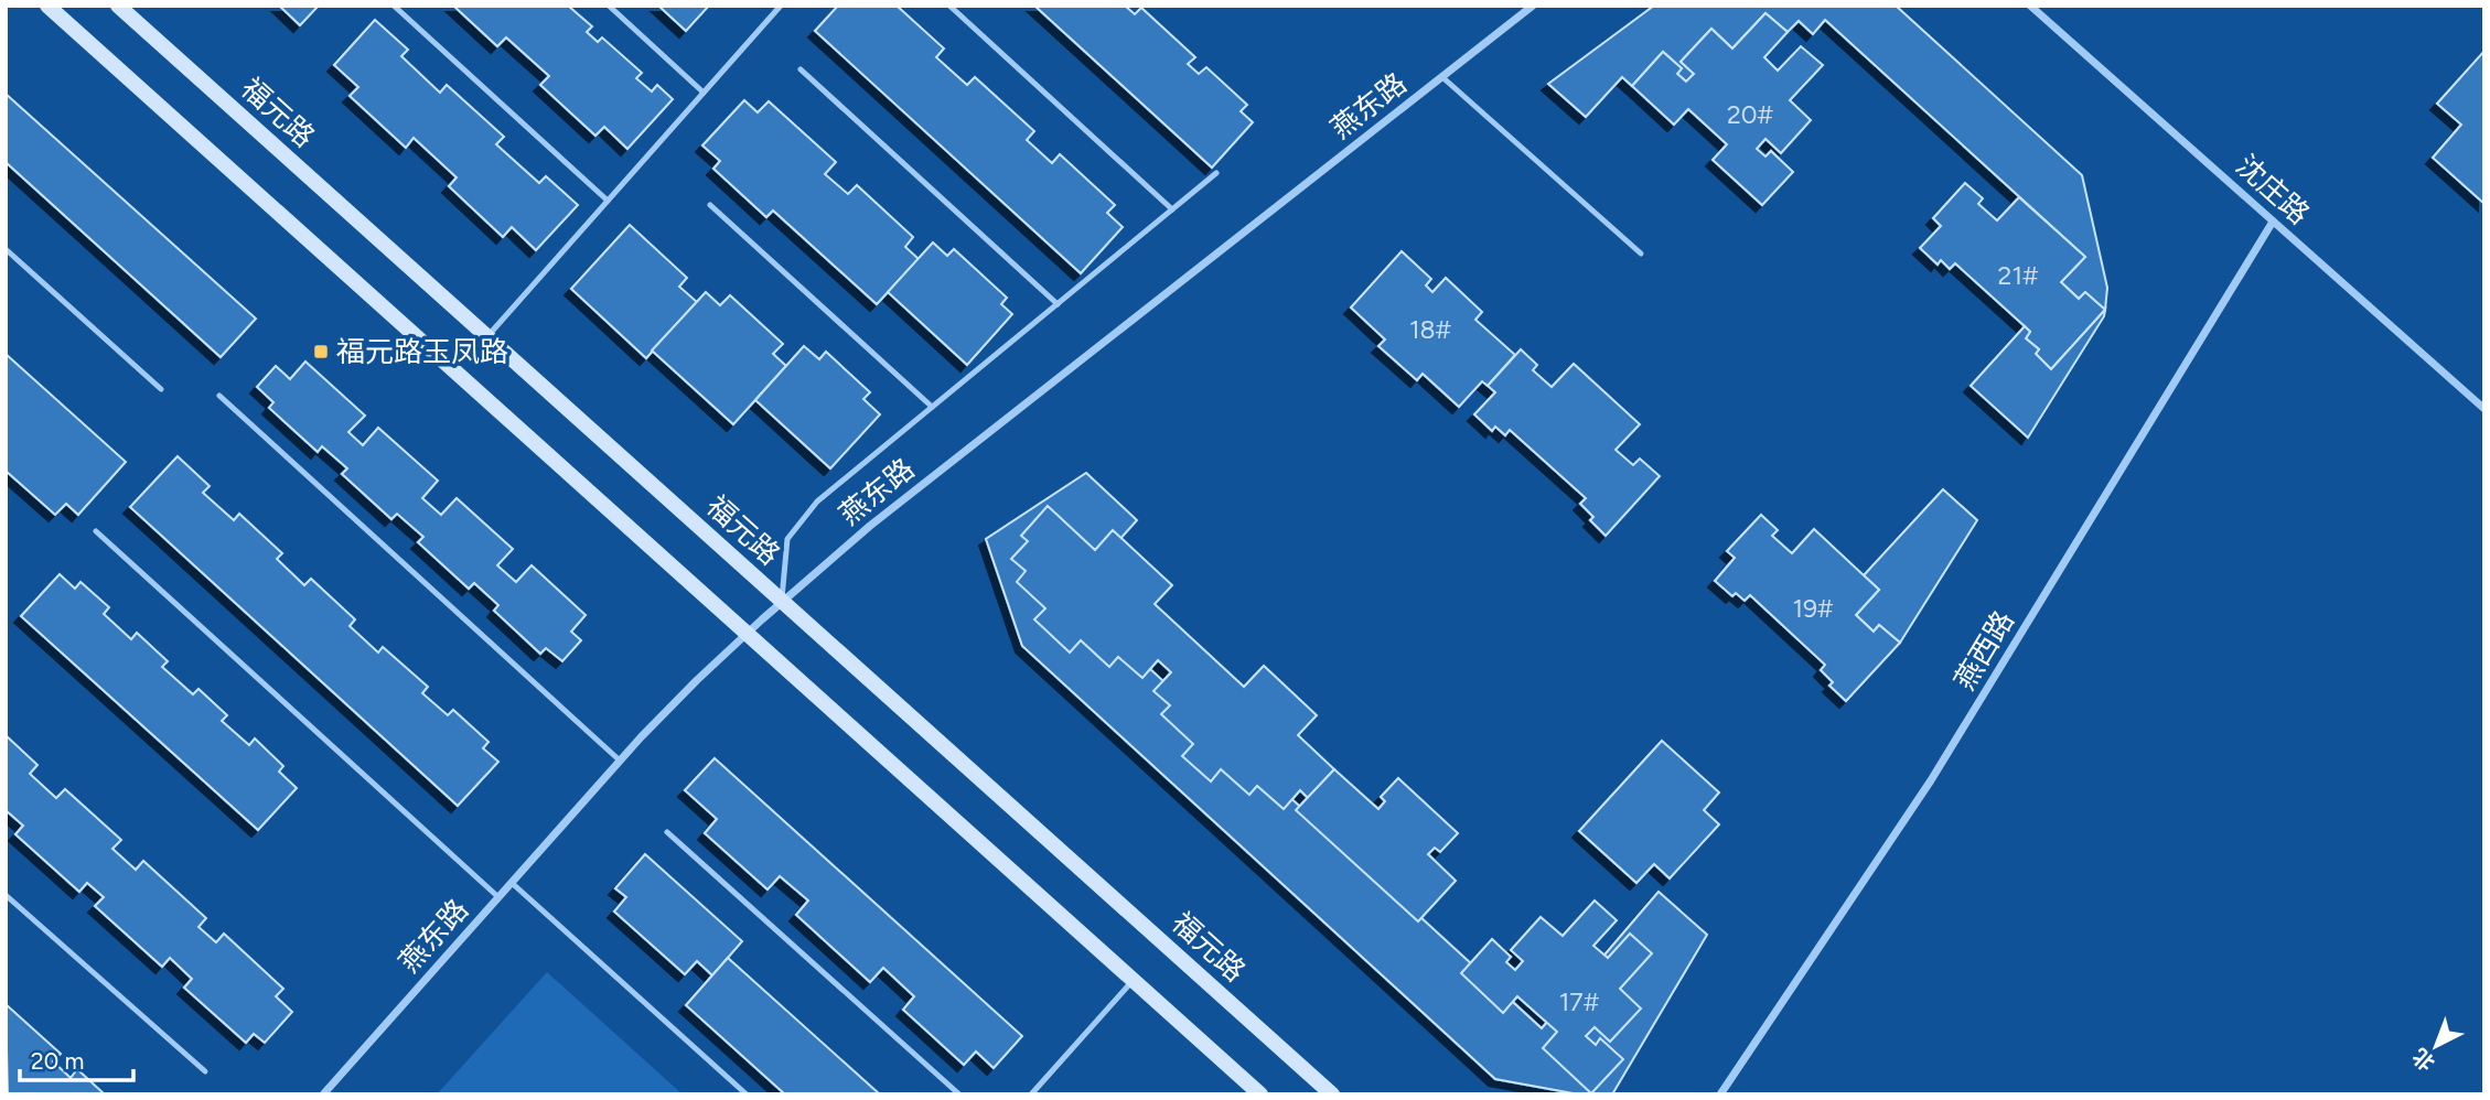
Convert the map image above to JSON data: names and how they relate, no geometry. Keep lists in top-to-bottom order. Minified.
{"streets":{"main road":["福元路"],"street":["燕东路","沈庄路","燕西路"]},"crossings":[["燕东路","福元路"],["沈庄路","燕西路"]],"places":{"transit":["福元路玉凤路"]},"house_numbers":["20#","21#","18#","19#","17#"],"scale_bar":"20 m","north":"bottom left"}
